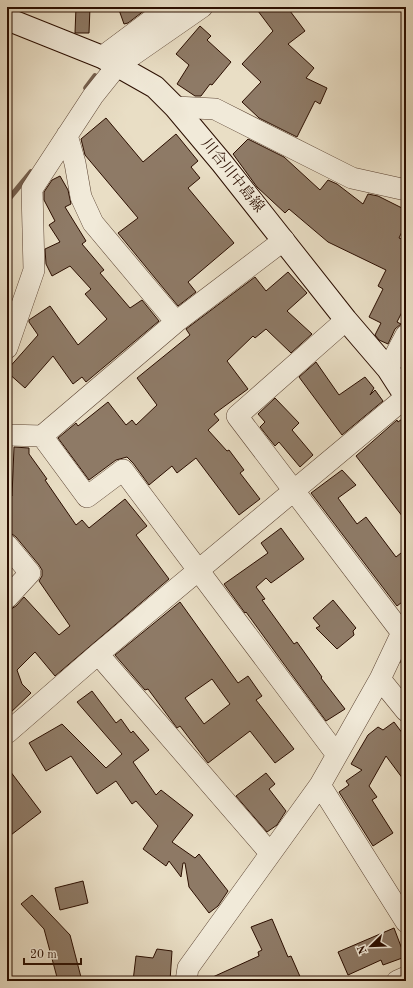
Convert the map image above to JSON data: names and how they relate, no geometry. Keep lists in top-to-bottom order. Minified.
{"streets":{"main road":["川合川中島線"]},"scale_bar":"20 m","north":"bottom left"}
